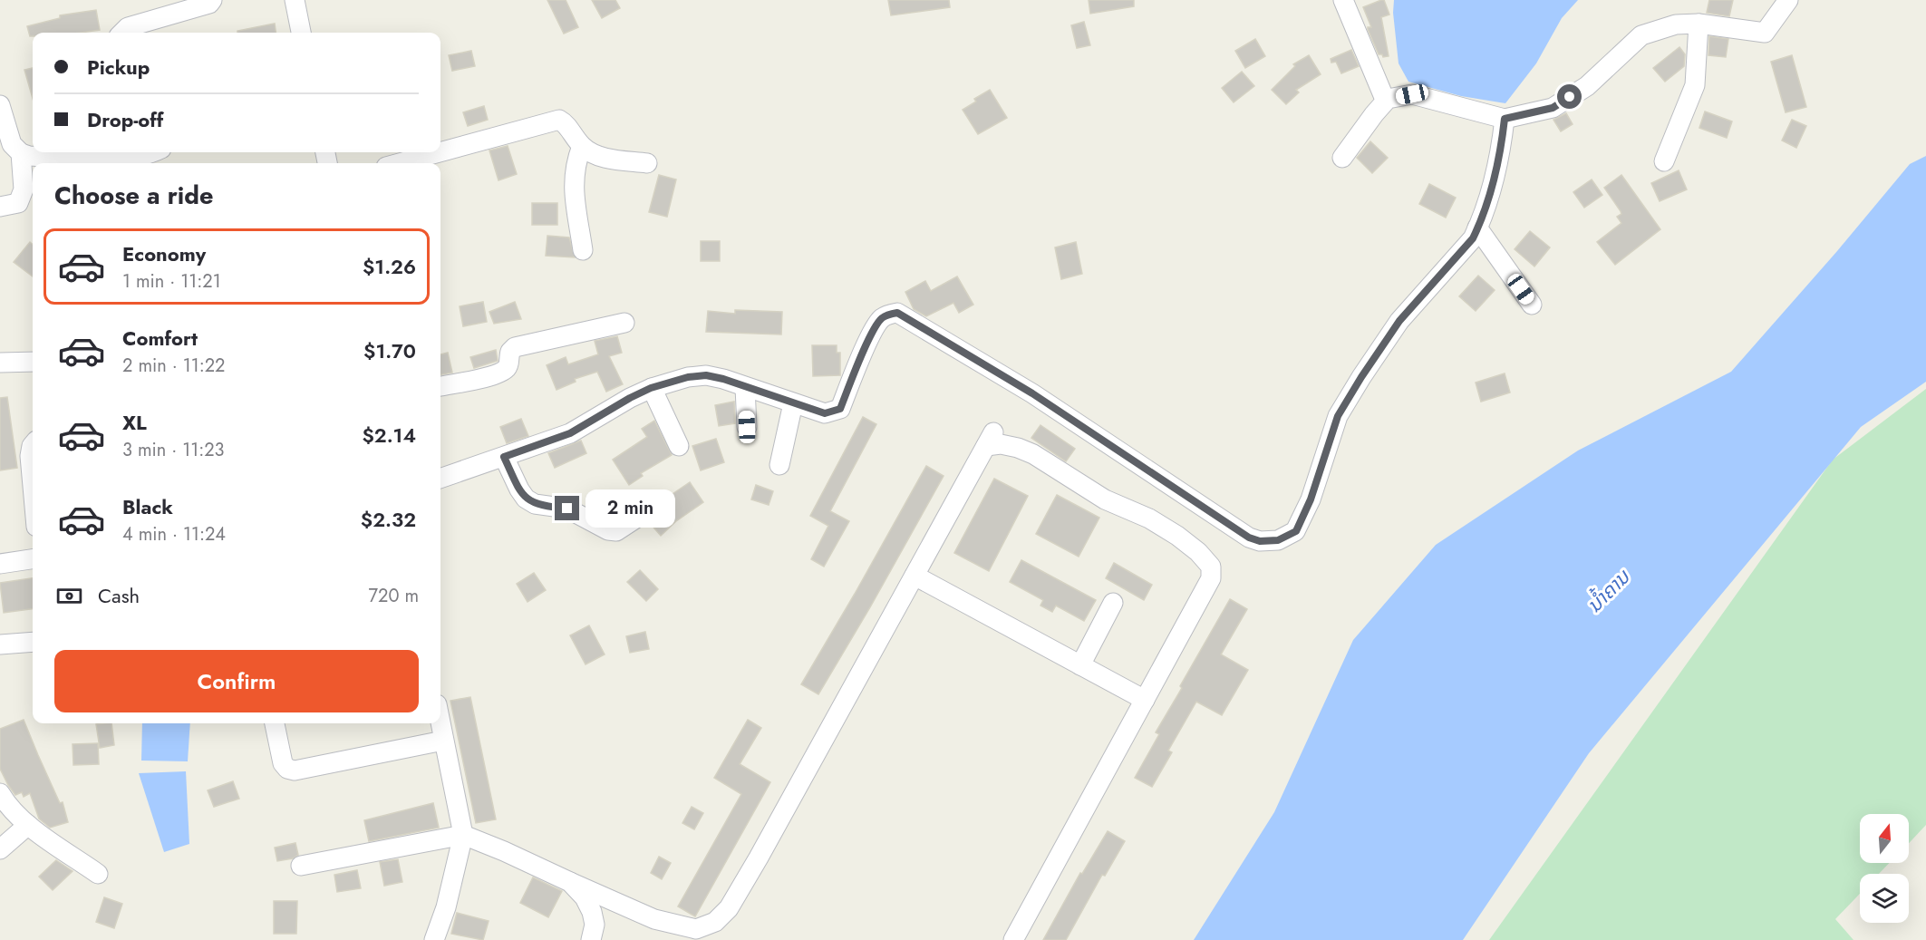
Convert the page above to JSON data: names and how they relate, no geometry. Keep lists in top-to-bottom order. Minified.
{"water":["ນ້ຳຄານ"],"north":"top","page":{"banner":["Pickup","Drop-off"],"heading":"Choose a ride","list":[{"name":"Economy","note":"1 min · 11:21","value":"$1.26"},{"name":"Comfort","note":"2 min · 11:22","value":"$1.70"},{"name":"XL","note":"3 min · 11:23","value":"$2.14"},{"name":"Black","note":"4 min · 11:24","value":"$2.32"}],"bubble":"2 min","pay":["Cash","720 m"],"buttons":"Confirm"}}
